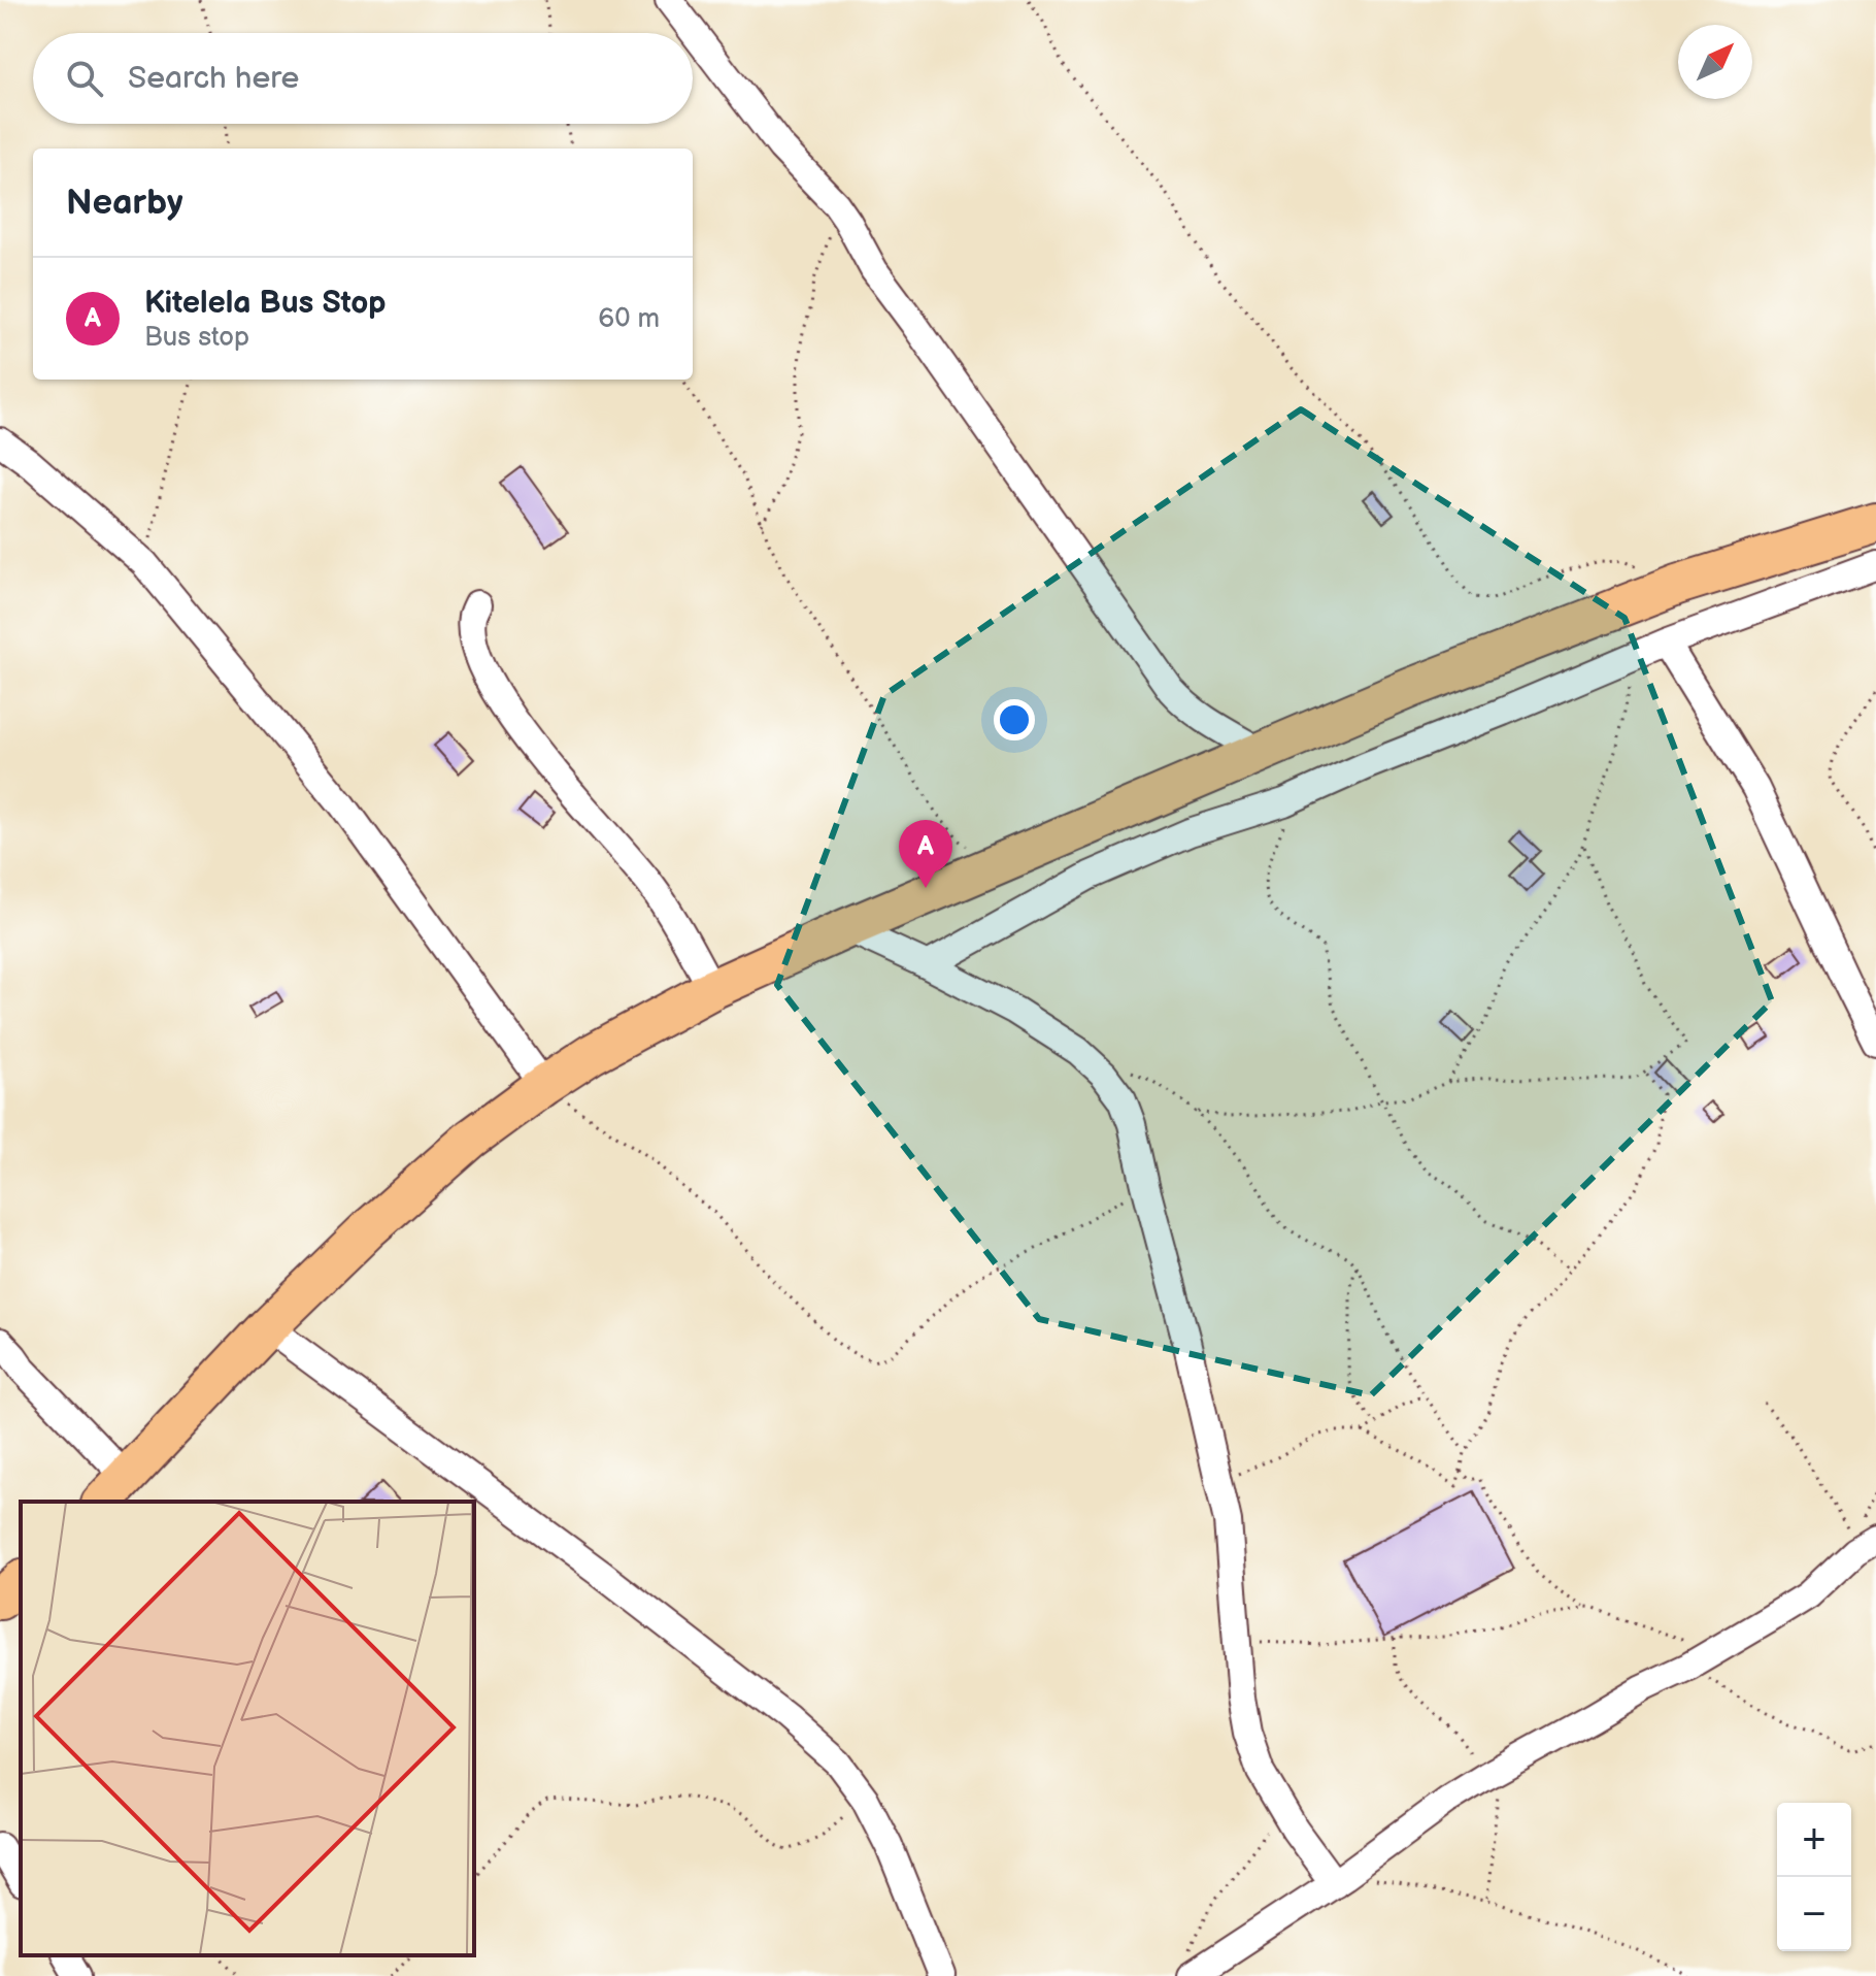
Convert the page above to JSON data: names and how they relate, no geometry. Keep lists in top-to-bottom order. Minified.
{"north":"top right","page":{"search":"Search here","heading":"Nearby","list":[{"mark":"A","name":"Kitelela Bus Stop","note":"Bus stop","value":"60 m"}],"pins":"A","map_buttons":["+","−"]}}
